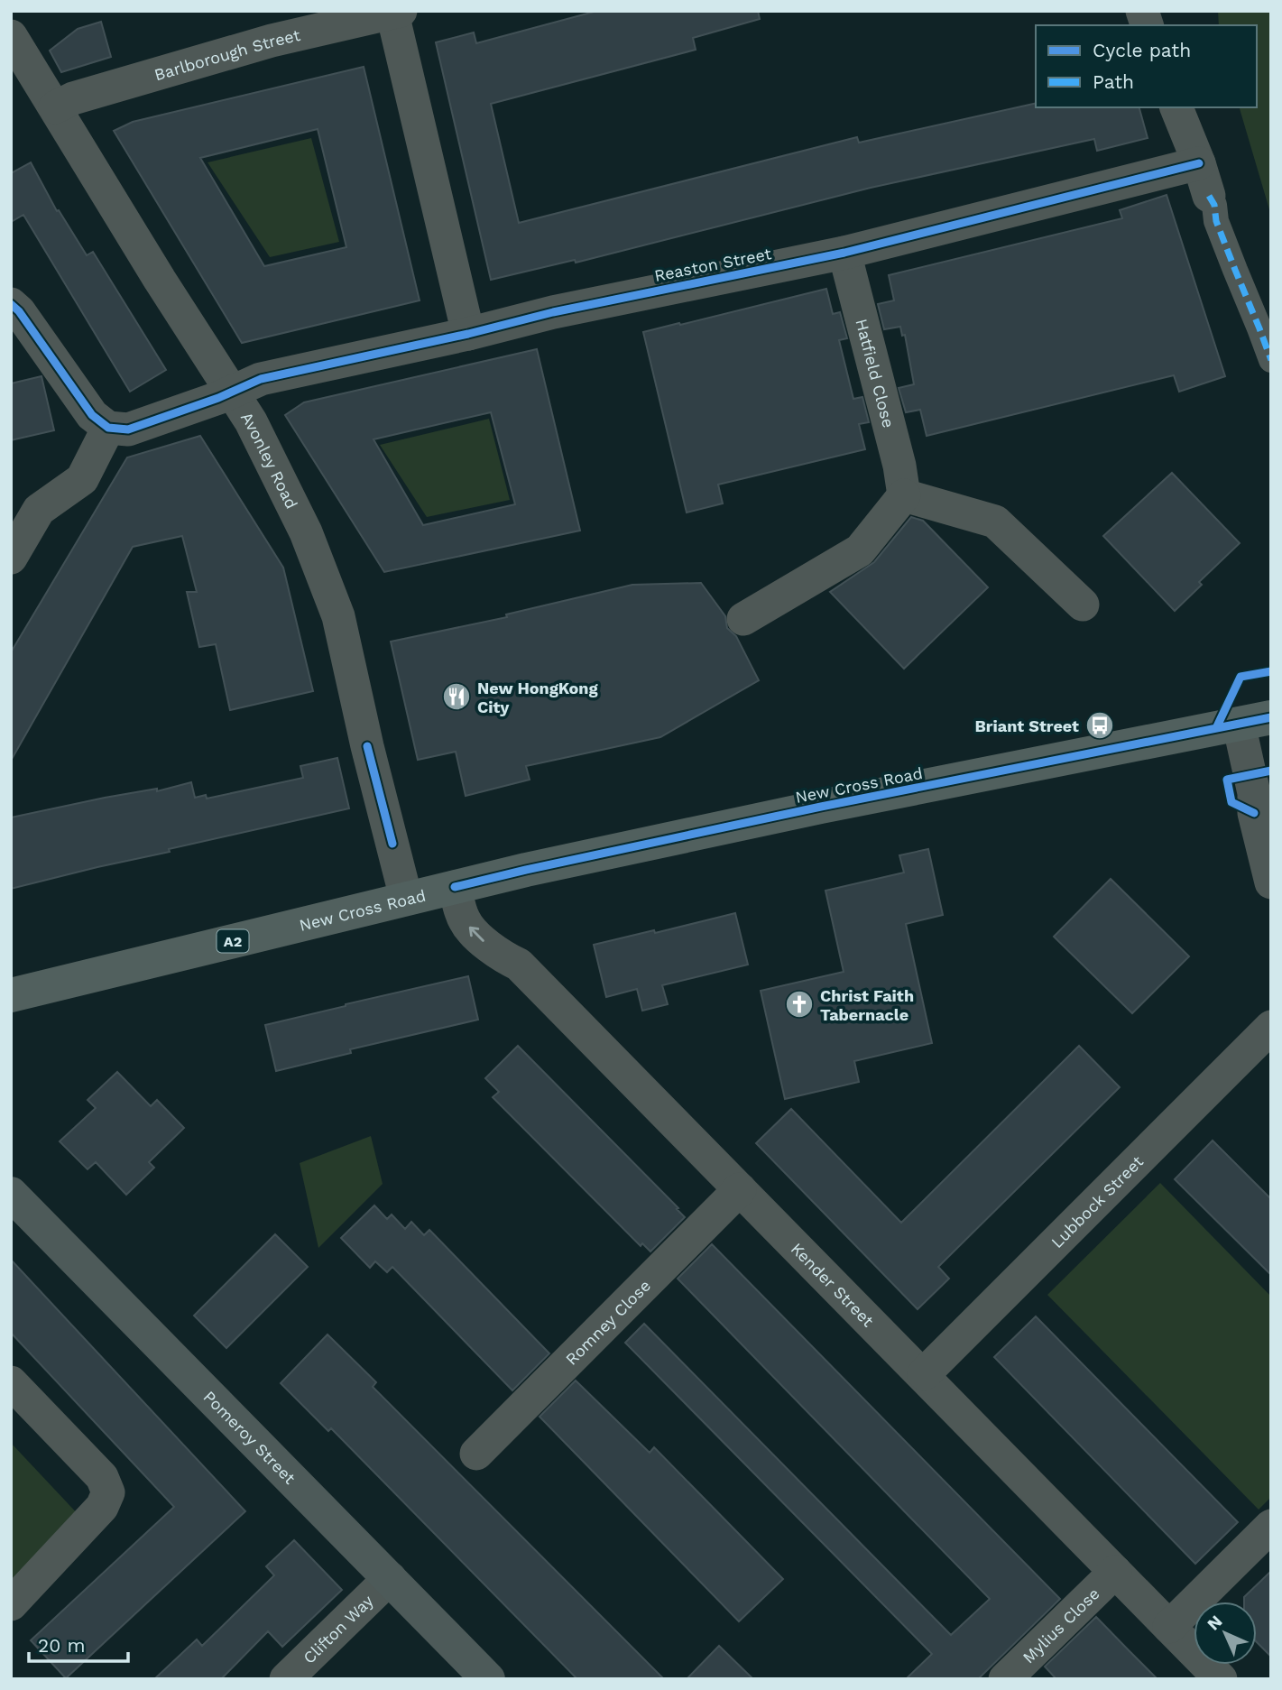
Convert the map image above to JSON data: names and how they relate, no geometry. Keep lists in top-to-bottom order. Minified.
{"streets":{"highway":["New Cross Road","A2"],"main road":["Pomeroy Street"],"street":["Barlborough Street","Reaston Street","Hatfield Close","Avonley Road","Lubbock Street","Kender Street","Romney Close","Mylius Close","Clifton Way"]},"crossings":[["Barlborough Street","Avonley Road"],["Reaston Street","Hatfield Close"],["Reaston Street","Avonley Road"],["Avonley Road","New Cross Road"],["New Cross Road","Kender Street"],["Lubbock Street","Kender Street"],["Kender Street","Romney Close"],["Kender Street","Mylius Close"],["Pomeroy Street","Clifton Way"]],"one_way":["Kender Street"],"places":{"restaurant":["New HongKong City"],"bus stop":["Briant Street"],"church":["Christ Faith Tabernacle"]},"legend":["Cycle path","Path"],"scale_bar":"20 m","north":"top left"}
